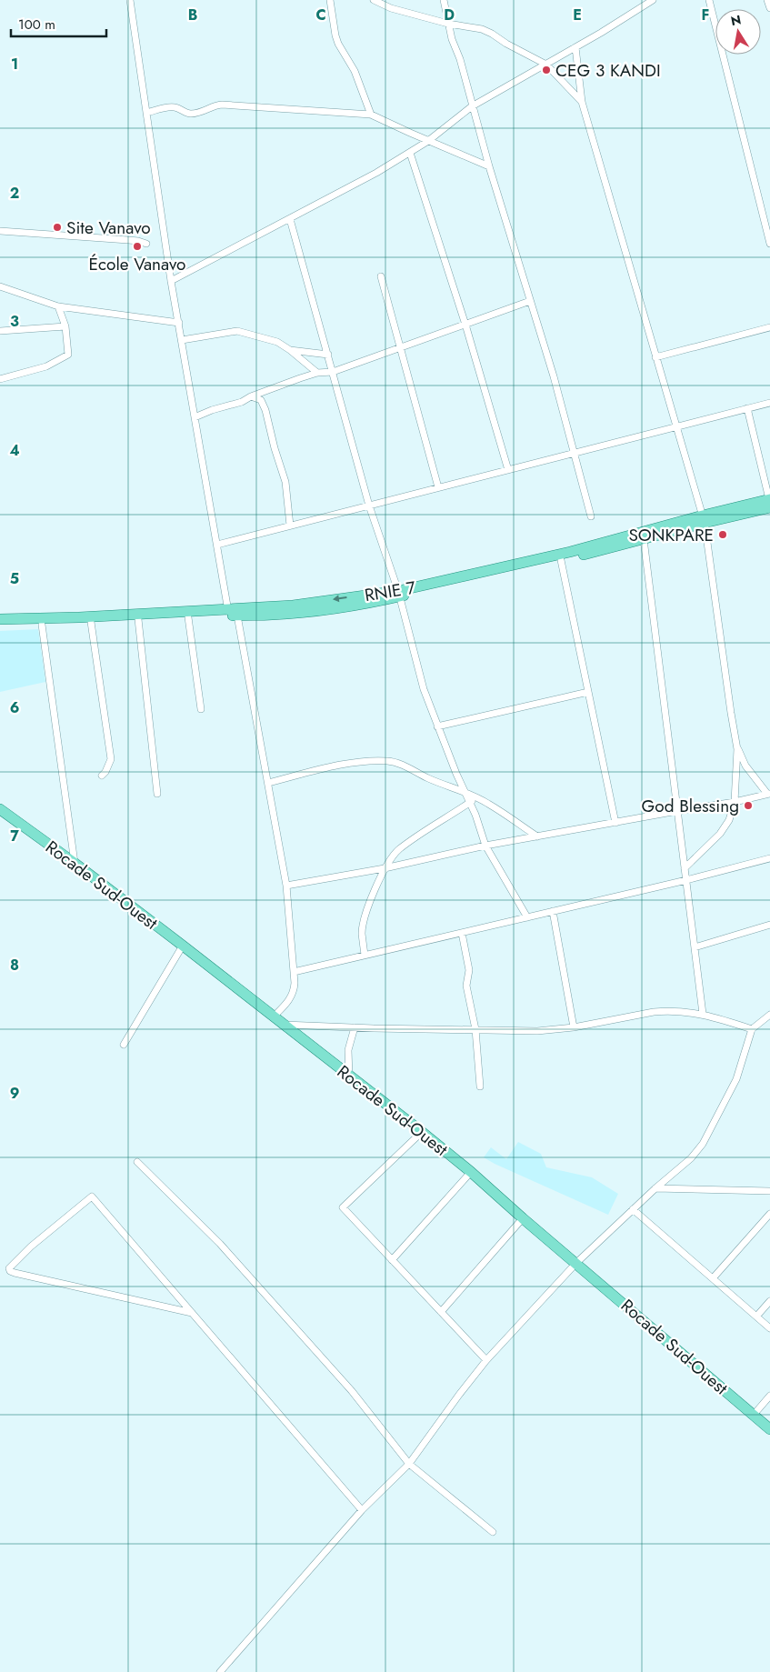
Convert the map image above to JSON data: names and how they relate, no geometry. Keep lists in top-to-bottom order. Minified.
{"streets":{"main road":["RNIE 7","Rocade Sud-Ouest"]},"places":["CEG 3 KANDI","Site Vanavo","École Vanavo","SONKPARE","God Blessing"],"scale_bar":"100 m","north":"top","grid":{"columns":["B","C","D","E","F"],"rows":["1","2","3","4","5","6","7","8","9"]}}
